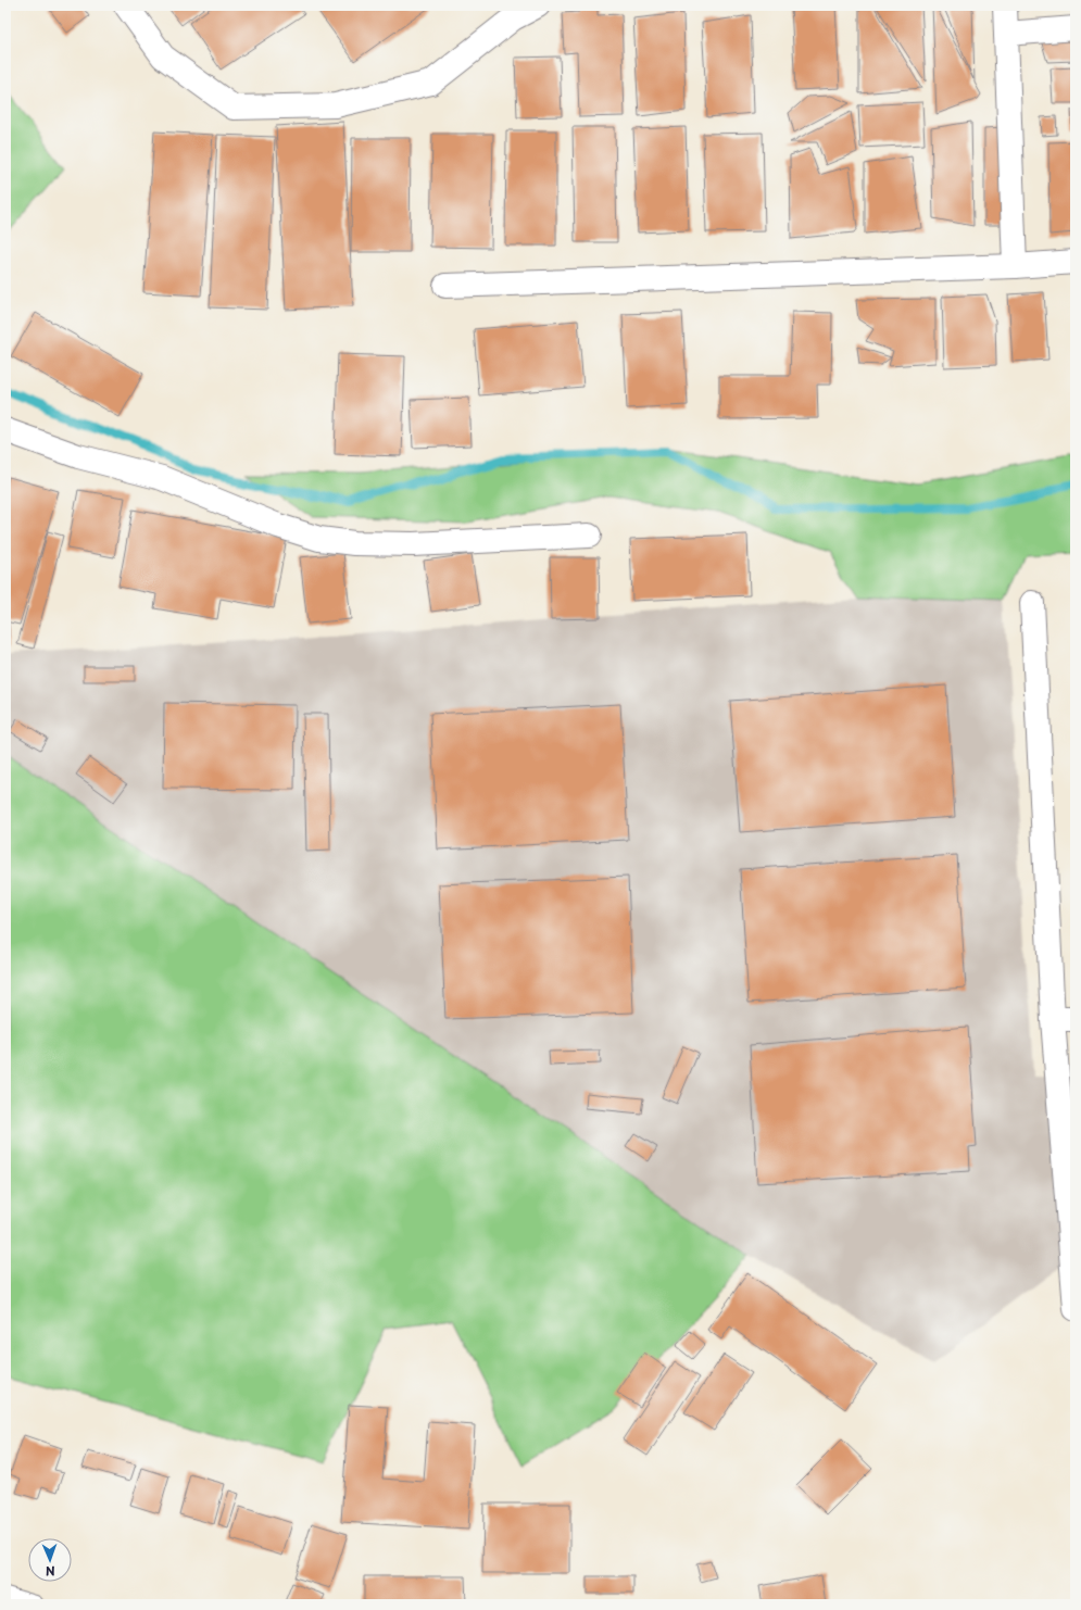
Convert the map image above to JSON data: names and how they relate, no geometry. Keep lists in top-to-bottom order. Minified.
{"north":"bottom"}
